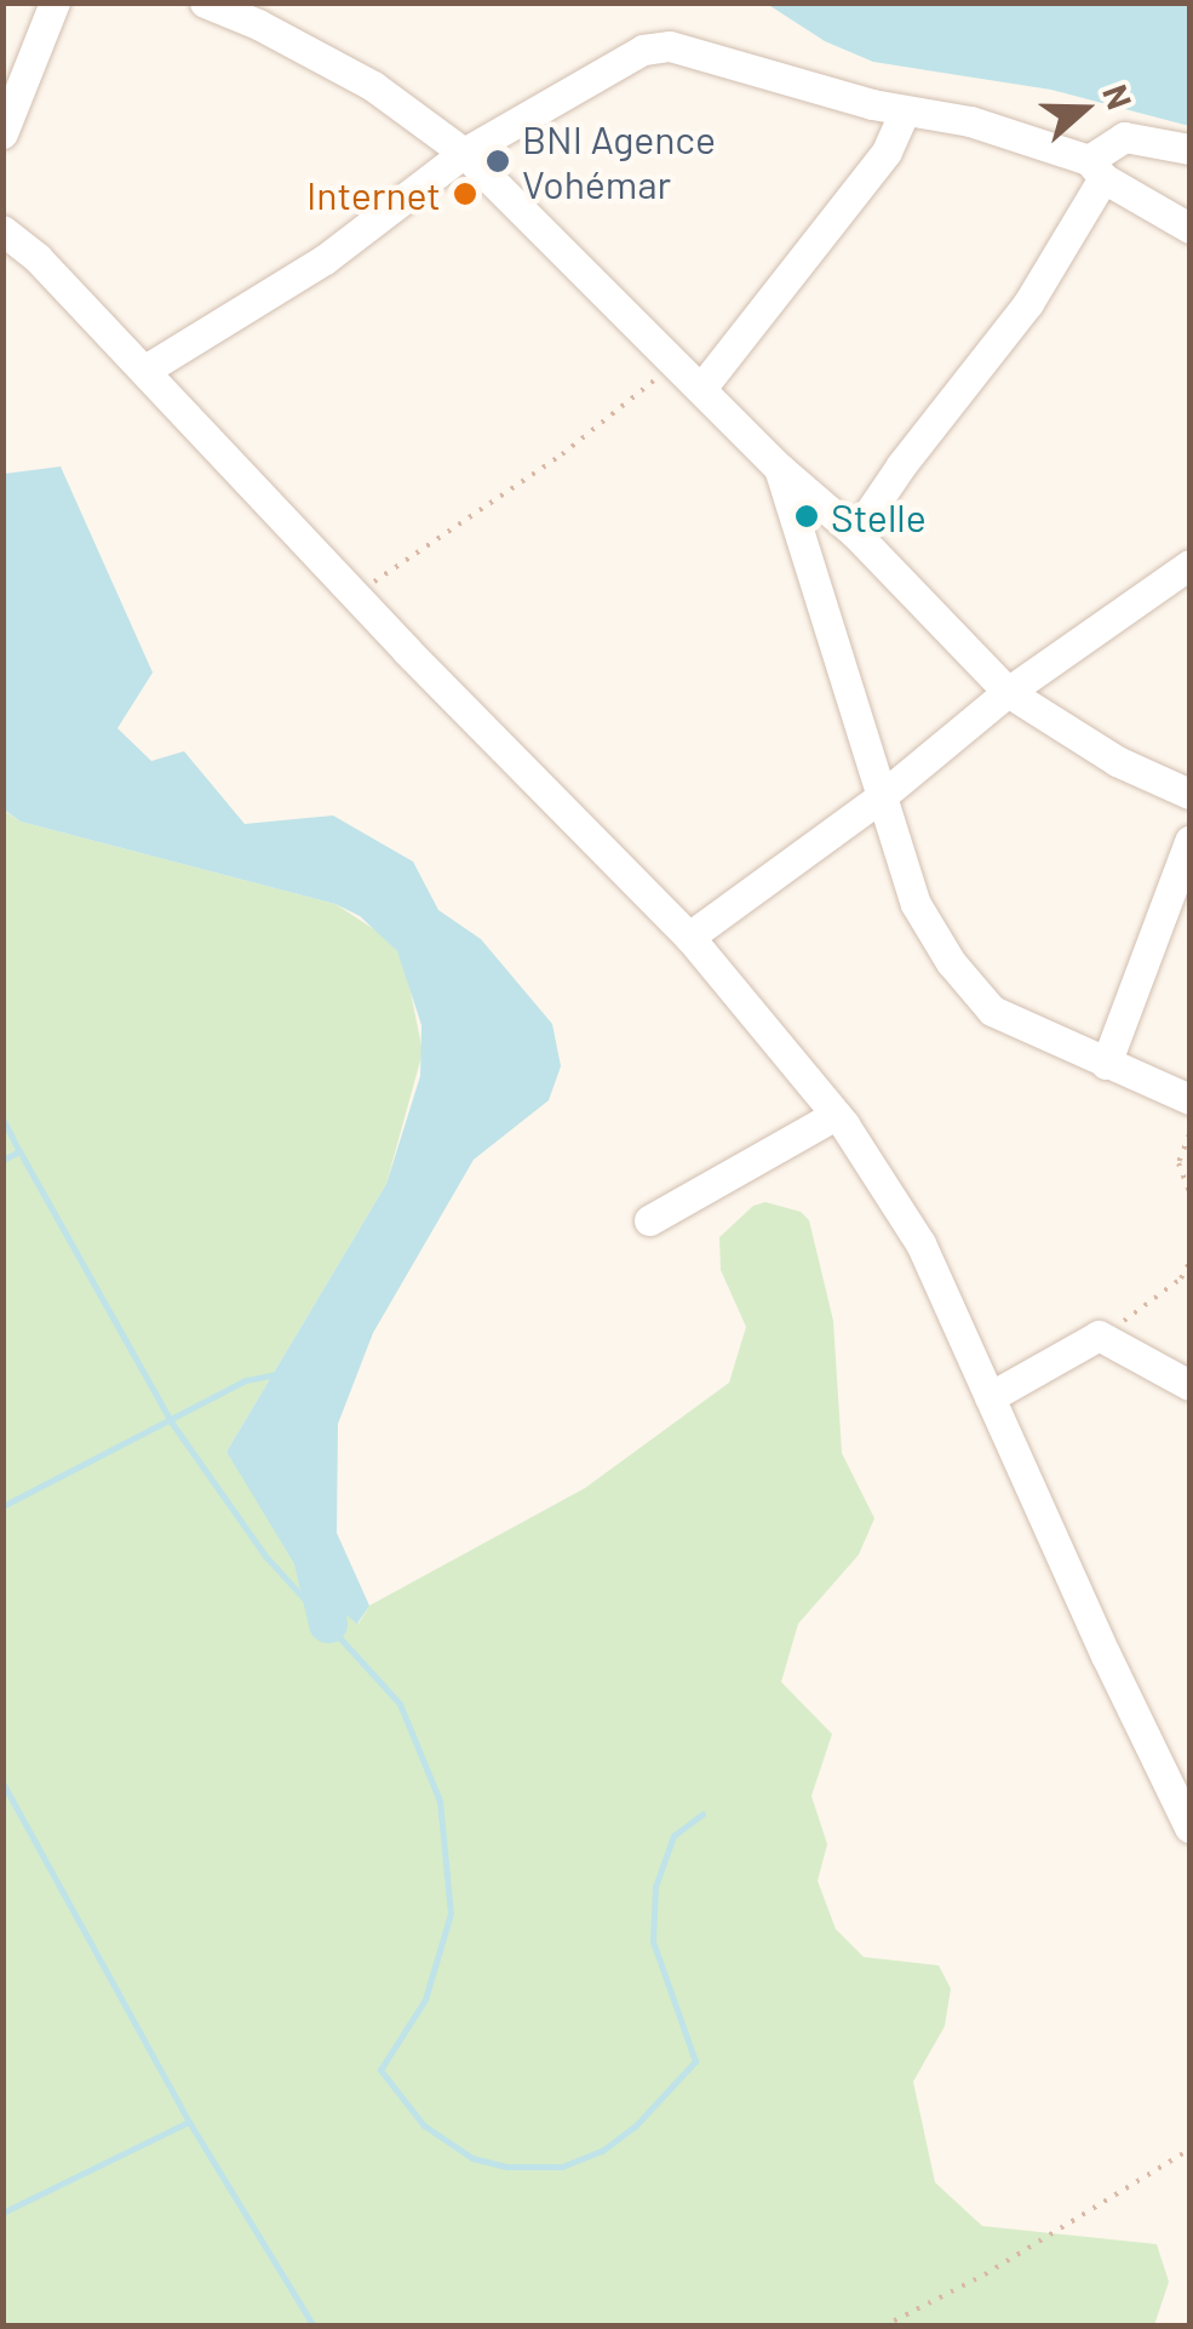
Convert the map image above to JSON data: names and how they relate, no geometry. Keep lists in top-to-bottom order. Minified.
{"places":["BNI Agence Vohémar","Internet","Stelle"],"north":"right"}
